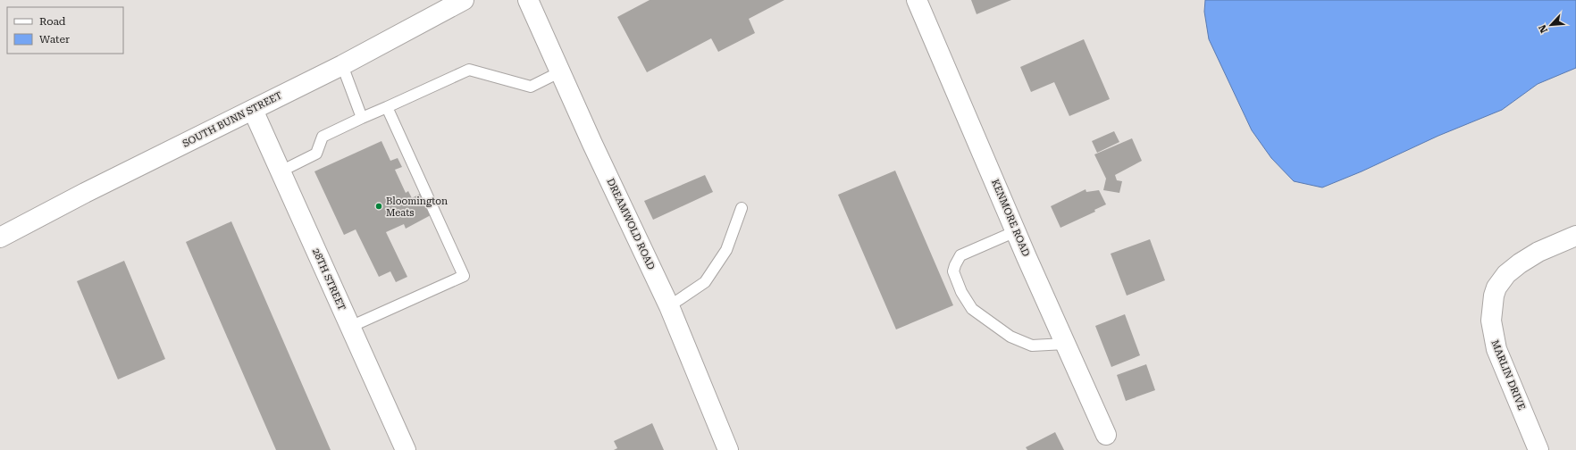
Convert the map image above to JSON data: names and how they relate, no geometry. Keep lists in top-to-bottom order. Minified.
{"streets":{"street":["SOUTH BUNN STREET","KENMORE ROAD","DREAMWOLD ROAD","28TH STREET","MARLIN DRIVE"]},"crossings":[["SOUTH BUNN STREET","28TH STREET"]],"places":["Bloomington Meats"],"legend":["Road","Water"],"north":"bottom left"}
